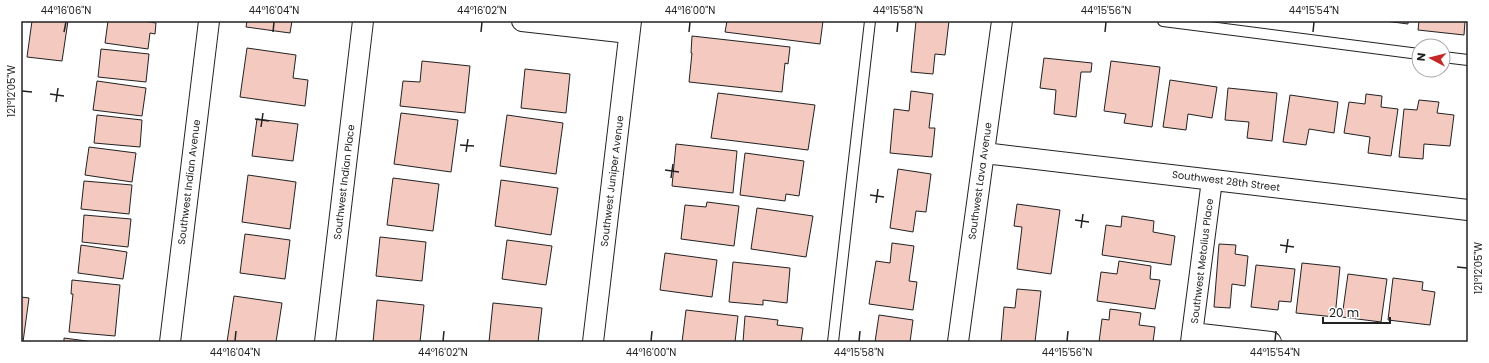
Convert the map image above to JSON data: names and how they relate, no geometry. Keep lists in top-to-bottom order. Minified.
{"streets":{"street":["Southwest Juniper Avenue","Southwest Lava Avenue","Southwest 28th Street","Southwest Indian Avenue","Southwest Indian Place","Southwest Metolius Place"]},"crossings":[["Southwest Lava Avenue","Southwest 28th Street"],["Southwest 28th Street","Southwest Metolius Place"]],"scale_bar":"20 m","north":"left","coordinates":["44°16'06\"N","44°16'04\"N","44°16'02\"N","44°16'00\"N","44°15'58\"N","44°15'56\"N","44°15'54\"N","121°12'05\"W"]}
